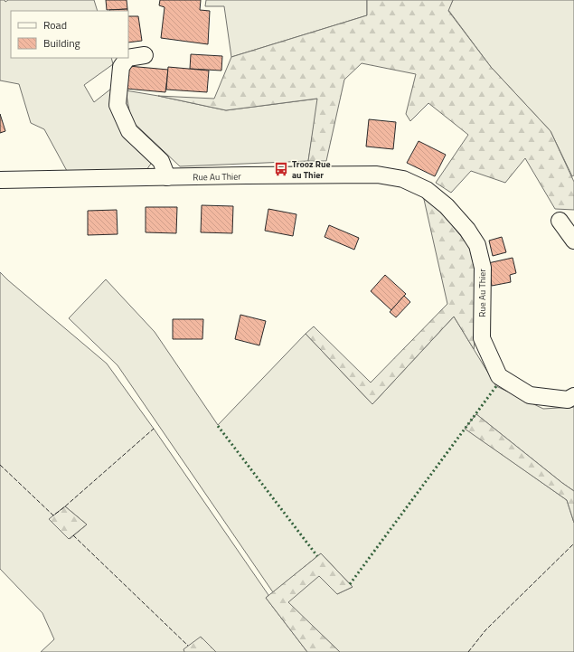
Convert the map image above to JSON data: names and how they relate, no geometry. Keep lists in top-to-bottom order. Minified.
{"streets":{"street":["Rue Au Thier"]},"places":{"bus stop":["Trooz Rue au Thier"]},"legend":["Road","Building"]}
